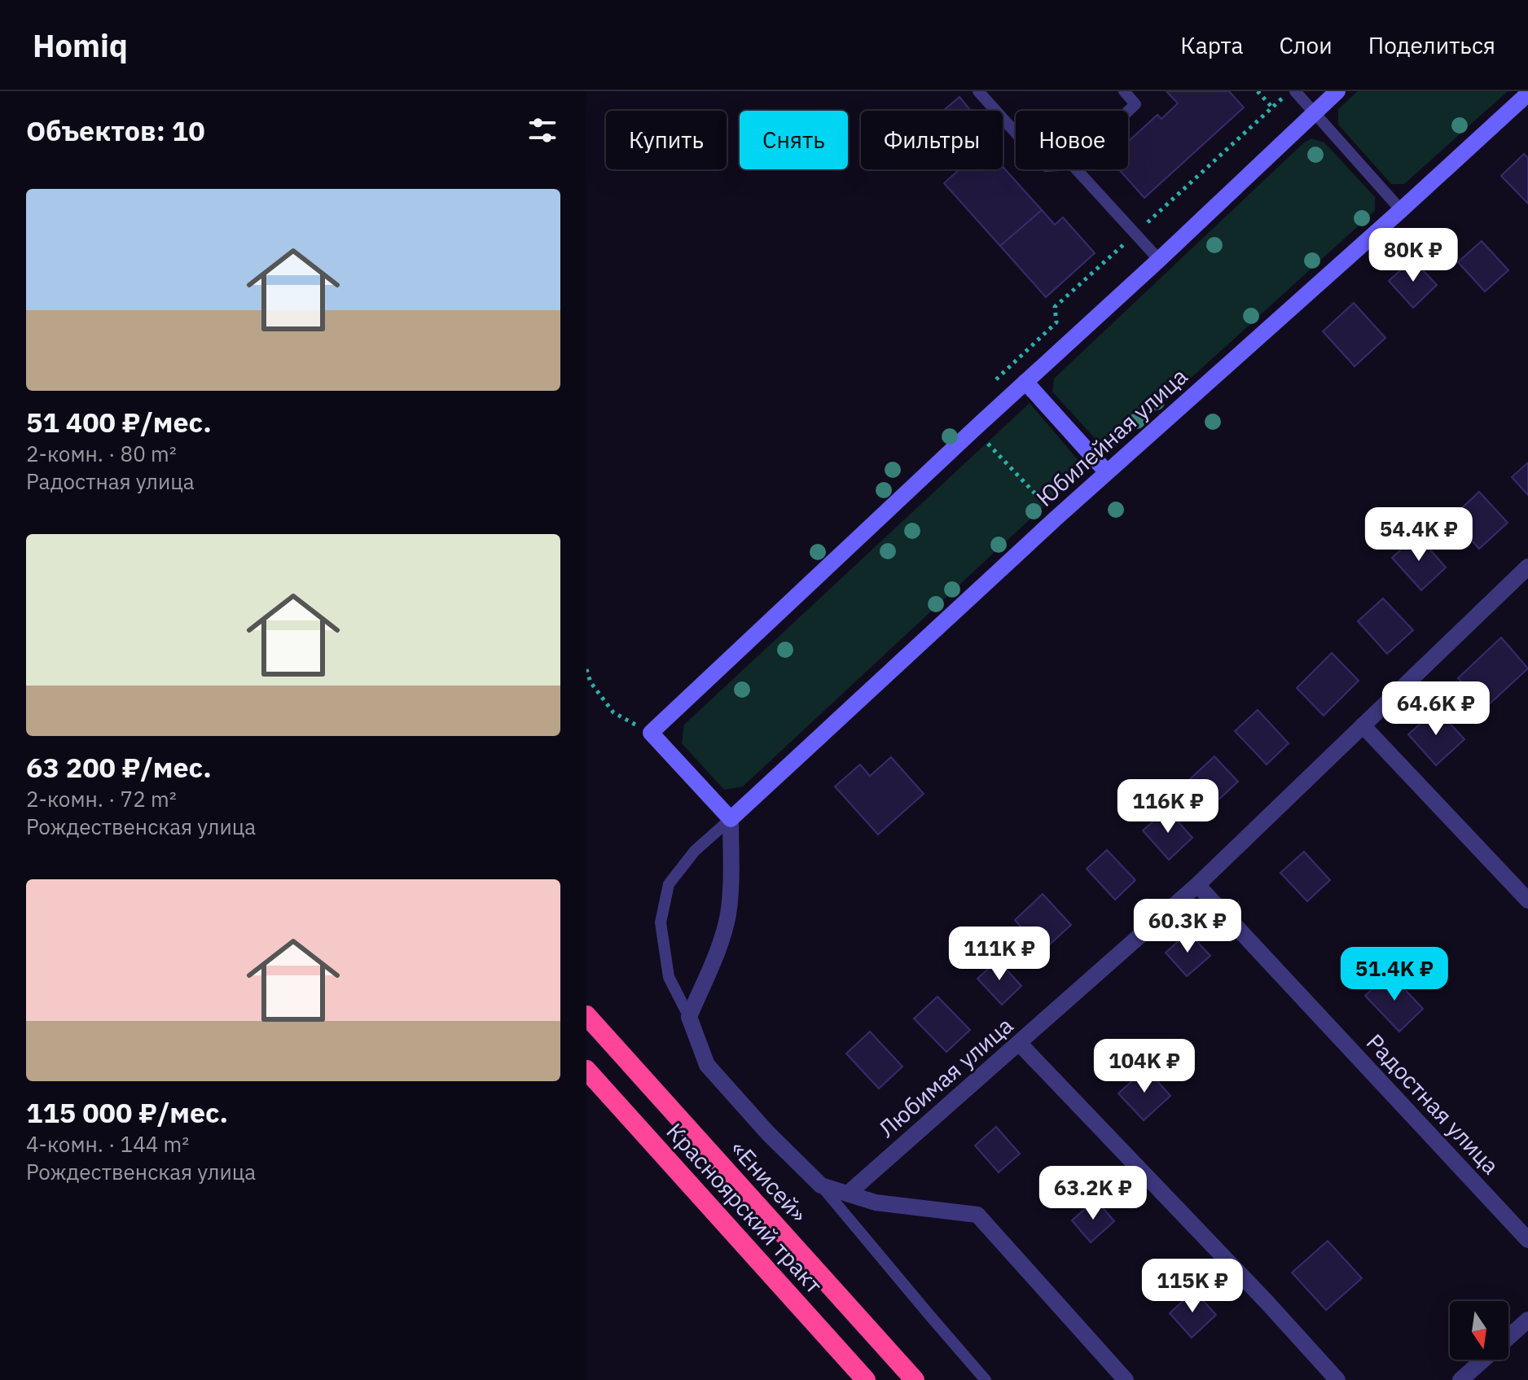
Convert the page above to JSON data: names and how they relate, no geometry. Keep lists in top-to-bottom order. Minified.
{"streets":{"highway":["«Енисей»","Красноярский тракт"],"main road":["Юбилейная улица"],"street":["Любимая улица","Радостная улица"]},"crossings":[["Любимая улица","Радостная улица"]],"north":"bottom","page":{"header":"Homiq","nav":["Карта","Слои","Поделиться"],"heading":"Объектов: 10","chip":["Купить","Снять","Фильтры","Новое"],"list":[{"name":"51 400 ₽/мес.","note":"2-комн. · 80 m² · Радостная улица"},{"name":"63 200 ₽/мес.","note":"2-комн. · 72 m² · Рождественская улица"},{"name":"115 000 ₽/мес.","note":"4-комн. · 144 m² · Рождественская улица"}],"price":["80K ₽","54.4K ₽","64.6K ₽","116K ₽","60.3K ₽","111K ₽","51.4K ₽","104K ₽","63.2K ₽","115K ₽"]}}
